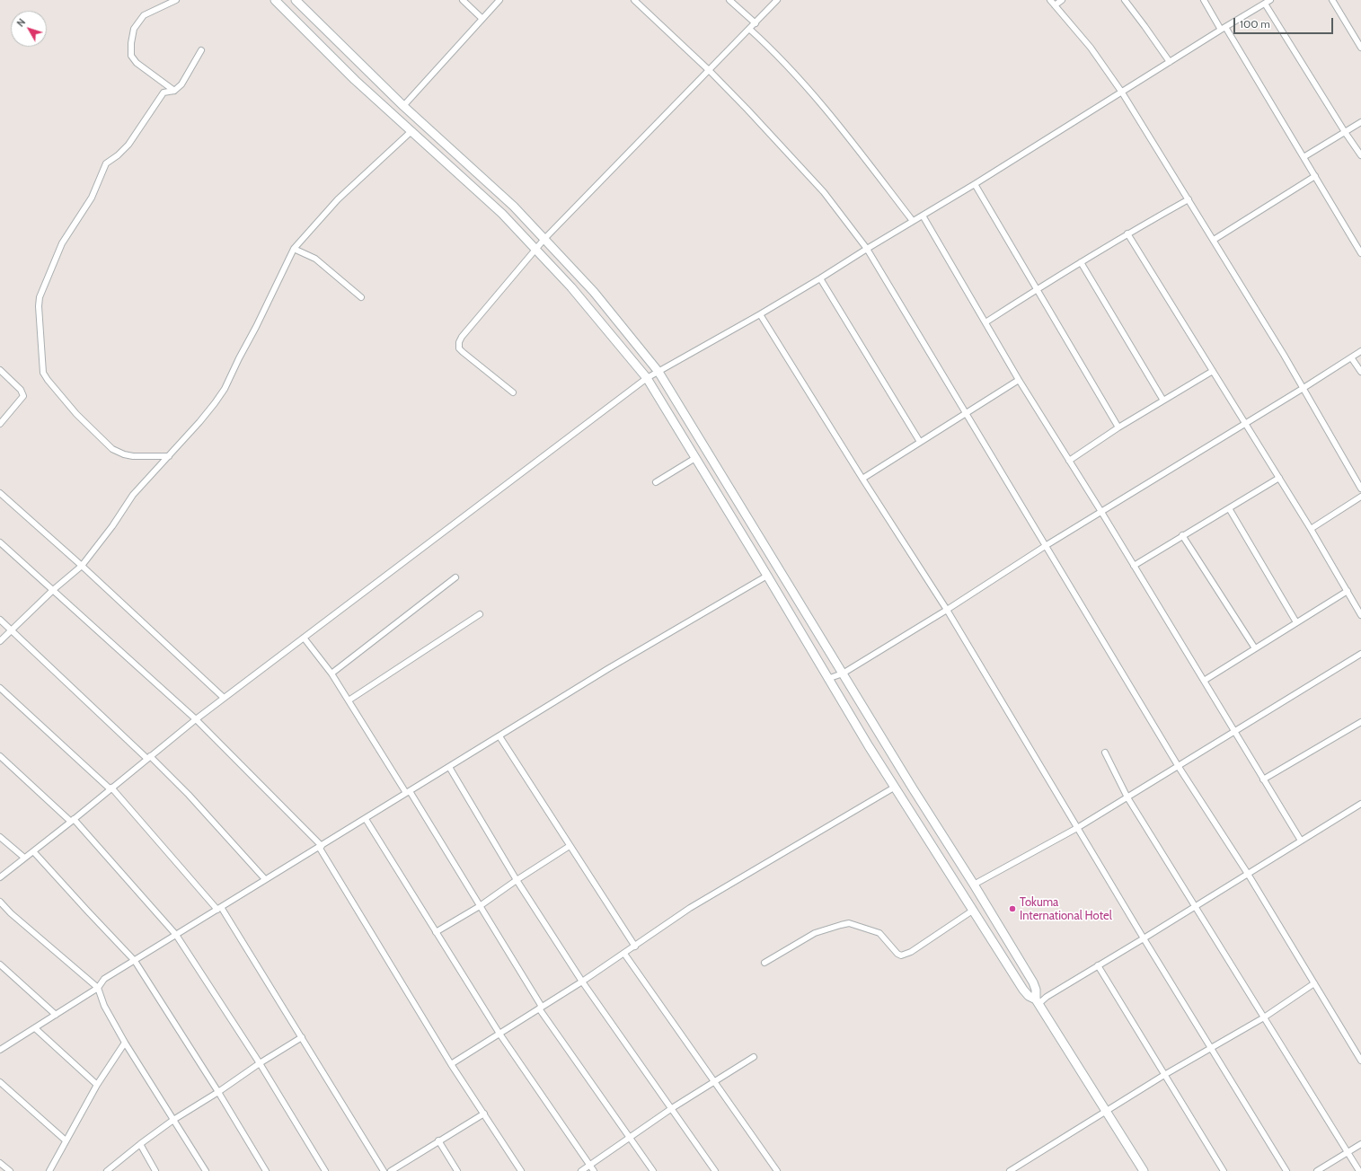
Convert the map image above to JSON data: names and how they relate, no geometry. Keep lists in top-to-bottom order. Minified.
{"places":["Tokuma International Hotel"],"scale_bar":"100 m","north":"top left"}
